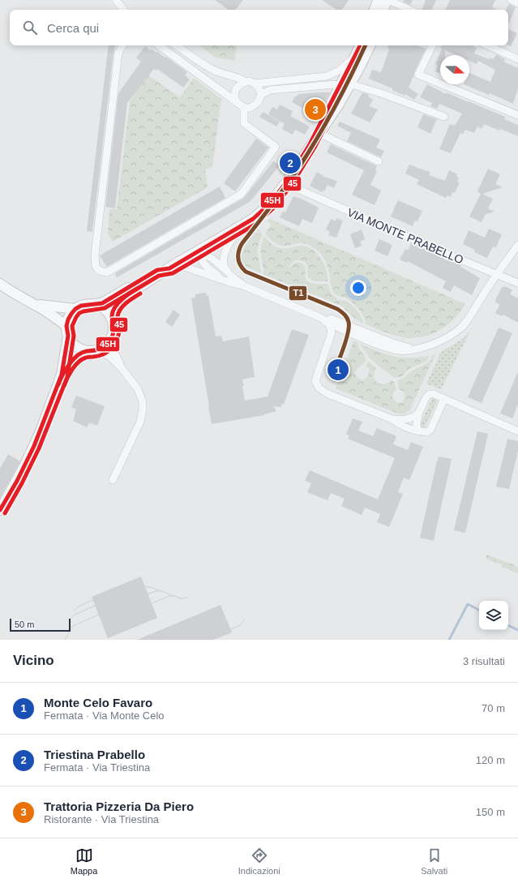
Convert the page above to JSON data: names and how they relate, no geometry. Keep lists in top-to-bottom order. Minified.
{"streets":{"street":["VIA MONTE PRABELLO"]},"lines":["transit line T1","transit line 45H","transit line 45"],"scale_bar":"50 m","north":"right","page":{"search":"Cerca qui","pins":["3","2","1"],"scale":"50 m","heading":["Vicino","3 risultati"],"list":[{"mark":"1","name":"Monte Celo Favaro","note":"Fermata · Via Monte Celo","value":"70 m"},{"mark":"2","name":"Triestina Prabello","note":"Fermata · Via Triestina","value":"120 m"},{"mark":"3","name":"Trattoria Pizzeria Da Piero","note":"Ristorante · Via Triestina","value":"150 m"}],"nav":["Mappa","Indicazioni","Salvati"]}}
